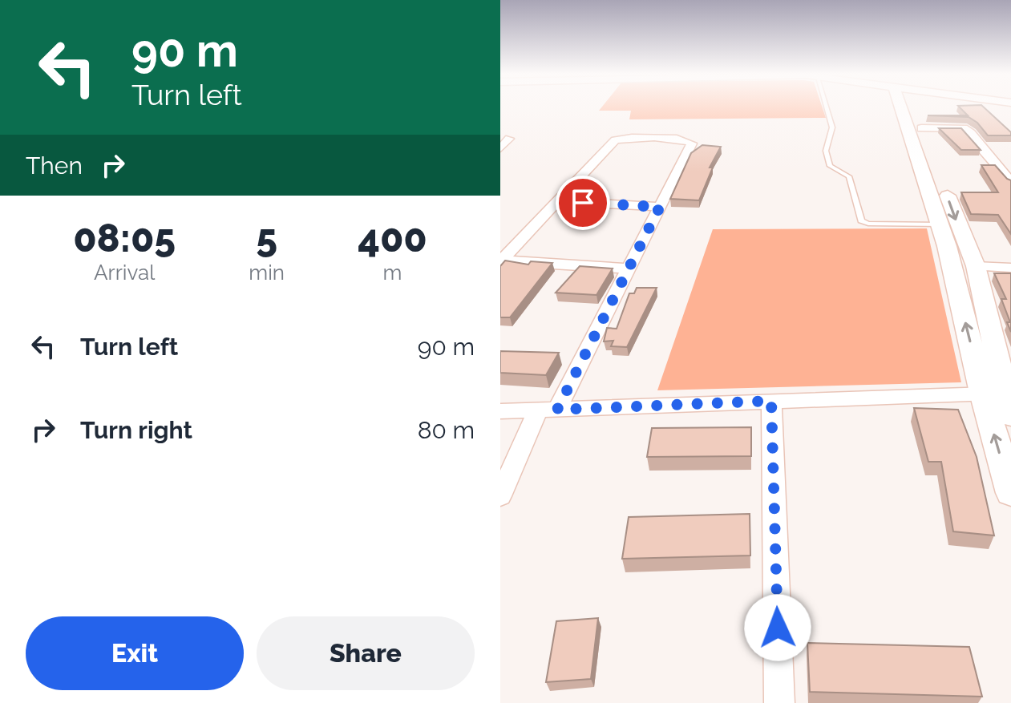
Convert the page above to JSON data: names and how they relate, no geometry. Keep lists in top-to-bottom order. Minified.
{"page":{"turn":["90 m","Turn left"],"then":"Then","eta":["08:05","Arrival","5","min","400","m"],"list":[{"name":"Turn left","value":"90 m"},{"name":"Turn right","value":"80 m"}],"buttons":["Exit","Share"]}}
